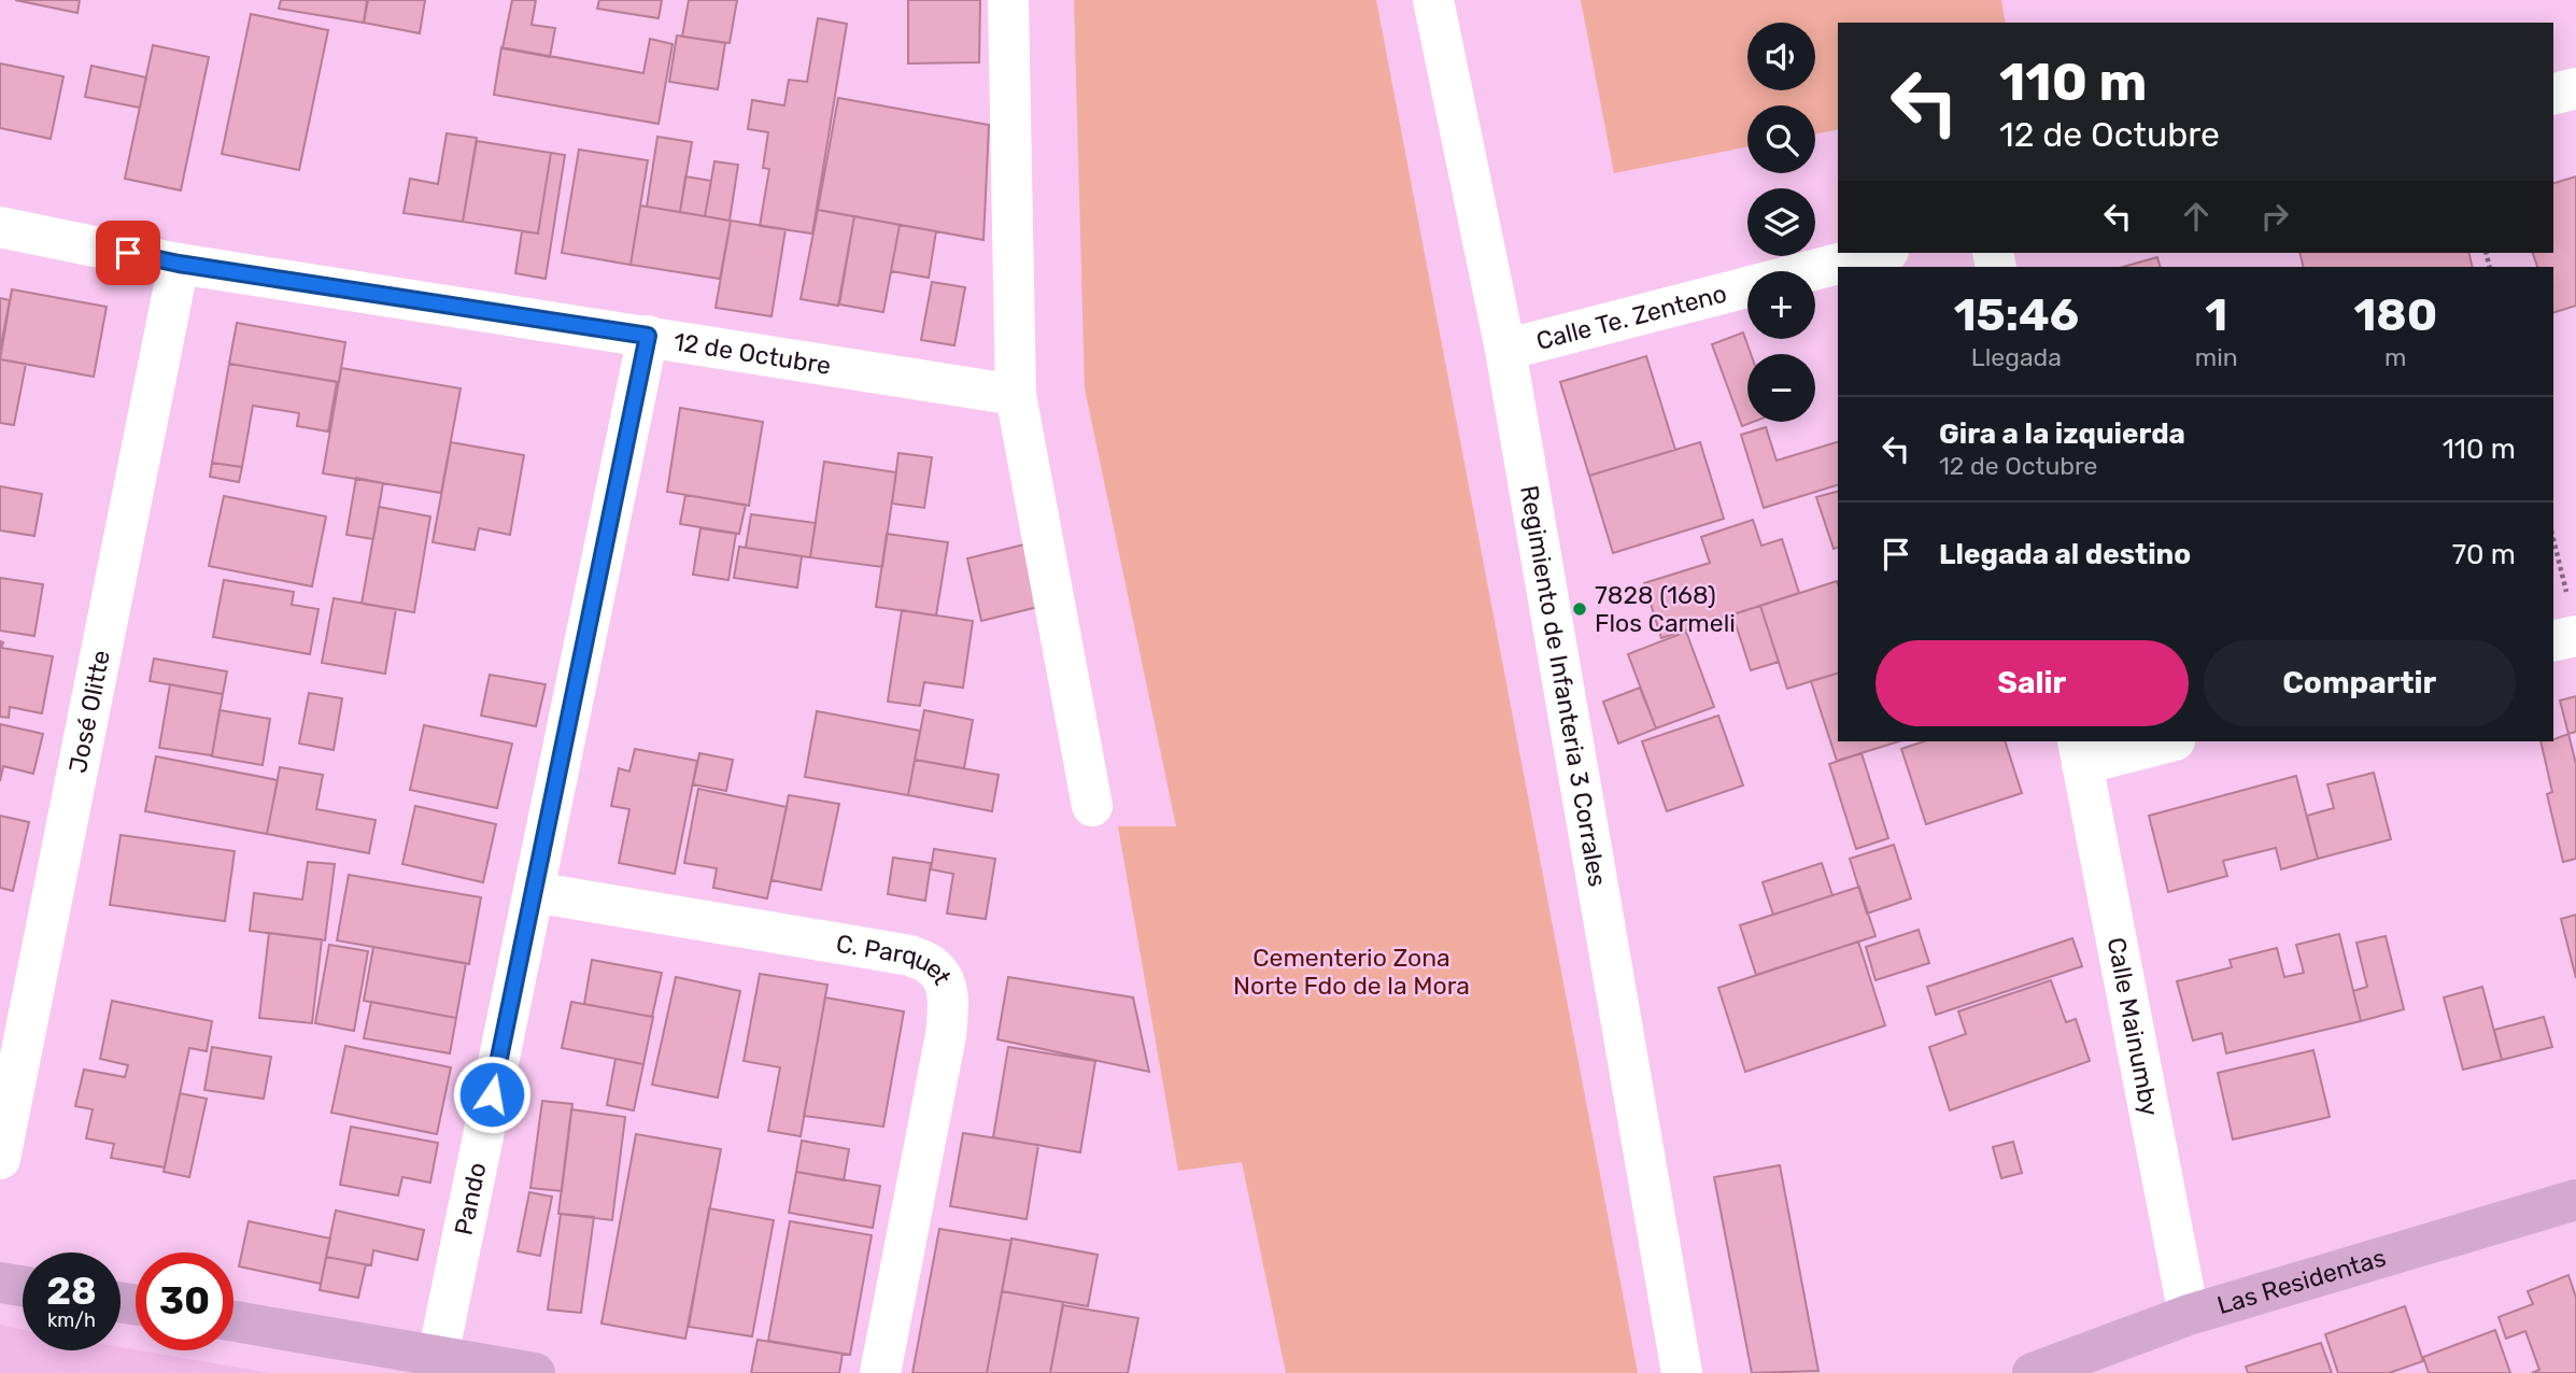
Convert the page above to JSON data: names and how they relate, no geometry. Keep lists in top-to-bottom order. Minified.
{"streets":{"main road":["Las Residentas"],"street":["Calle Te. Zenteno","12 de Octubre","Regimiento de Infanteria 3 Corrales","José Olitte","C. Parquet","Calle Mainumby","Pando"]},"crossings":[["Calle Te. Zenteno","Regimiento de Infanteria 3 Corrales"],["12 de Octubre","José Olitte"],["12 de Octubre","Pando"],["C. Parquet","Pando"],["Calle Mainumby","Las Residentas"]],"parks":["Cementerio Zona Norte Fdo de la Mora"],"places":["7828 (168) Flos Carmeli"],"page":{"map_buttons":["+","−"],"turn":["110 m","12 de Octubre"],"eta":["15:46","Llegada","1","min","180","m"],"list":[{"name":"Gira a la izquierda","note":"12 de Octubre","value":"110 m"},{"name":"Llegada al destino","value":"70 m"}],"buttons":["Salir","Compartir"],"speed":"28 km/h","limit":"30"}}
